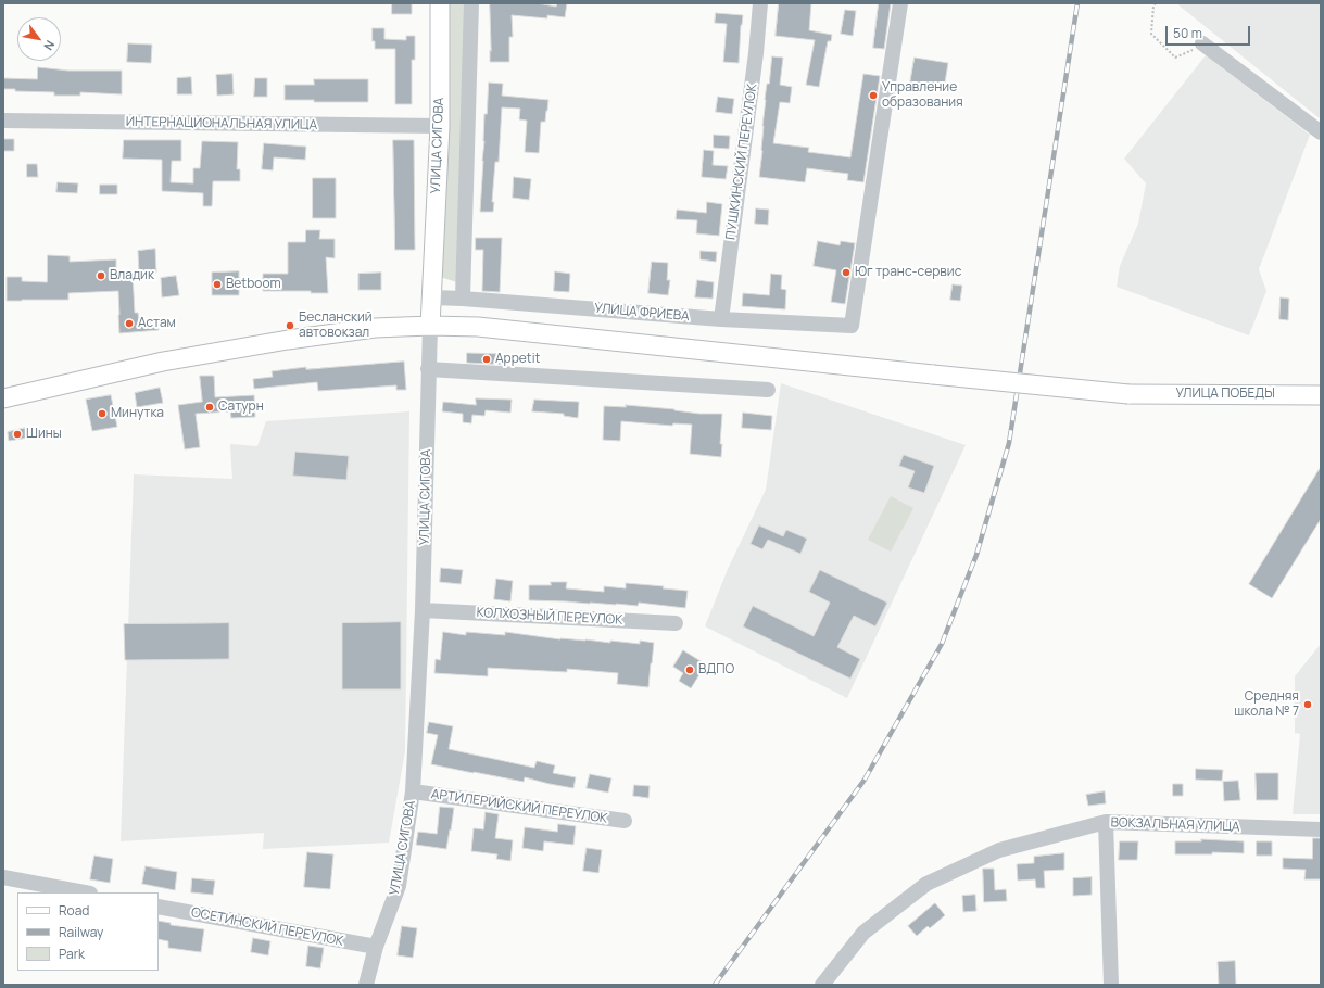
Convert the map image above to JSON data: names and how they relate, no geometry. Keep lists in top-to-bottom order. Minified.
{"streets":{"main road":["УЛИЦА СИГОВА","УЛИЦА ПОБЕДЫ"],"street":["ИНТЕРНАЦИОНАЛЬНАЯ УЛИЦА","ПУШКИНСКИЙ ПЕРЕУЛОК","УЛИЦА ФРИЕВА","КОЛХОЗНЫЙ ПЕРЕУЛОК","АРТИЛЕРИЙСКИЙ ПЕРЕУЛОК","ВОКЗАЛЬНАЯ УЛИЦА","ОСЕТИНСКИЙ ПЕРЕУЛОК"]},"crossings":[["ИНТЕРНАЦИОНАЛЬНАЯ УЛИЦА","УЛИЦА СИГОВА"],["УЛИЦА СИГОВА","УЛИЦА ФРИЕВА"],["УЛИЦА СИГОВА","УЛИЦА ПОБЕДЫ"],["УЛИЦА СИГОВА","КОЛХОЗНЫЙ ПЕРЕУЛОК"],["УЛИЦА СИГОВА","АРТИЛЕРИЙСКИЙ ПЕРЕУЛОК"],["УЛИЦА СИГОВА","ОСЕТИНСКИЙ ПЕРЕУЛОК"],["ПУШКИНСКИЙ ПЕРЕУЛОК","УЛИЦА ФРИЕВА"]],"places":["Управление образования","Юг транс-сервис","Владик","Betboom","Астам","Бесланский автовокзал","Appetit","Сатурн","Минутка","Шины","ВДПО","Средняя школа № 7"],"legend":["Road","Railway","Park"],"scale_bar":"50 m","north":"bottom right"}
